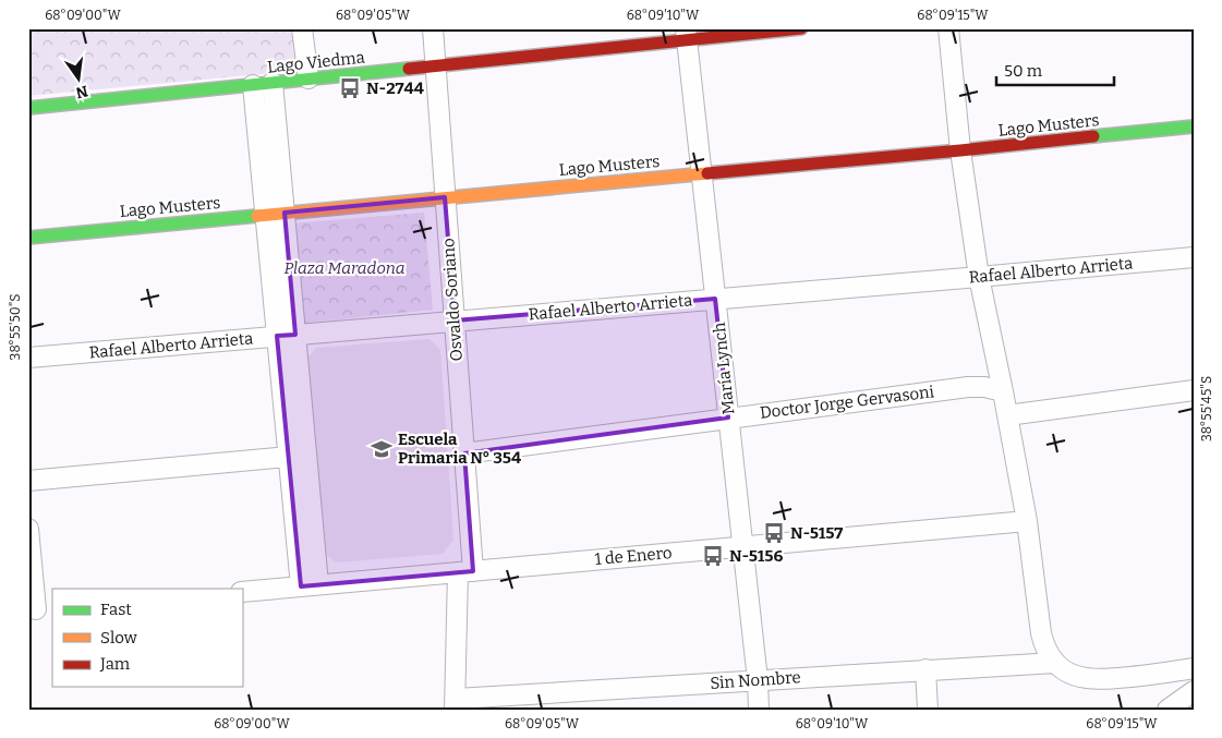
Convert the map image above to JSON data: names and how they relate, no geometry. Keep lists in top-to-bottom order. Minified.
{"streets":{"street":["Lago Viedma","Lago Musters","Rafael Alberto Arrieta","Osvaldo Soriano","María Lynch","Doctor Jorge Gervasoni","1 de Enero","Sin Nombre"]},"crossings":[["Lago Viedma","Osvaldo Soriano"],["Lago Viedma","María Lynch"],["Lago Musters","Osvaldo Soriano"],["Lago Musters","María Lynch"],["Rafael Alberto Arrieta","Osvaldo Soriano"],["Rafael Alberto Arrieta","María Lynch"],["Osvaldo Soriano","Doctor Jorge Gervasoni"],["Osvaldo Soriano","1 de Enero"],["Osvaldo Soriano","Sin Nombre"],["María Lynch","Doctor Jorge Gervasoni"],["María Lynch","1 de Enero"],["María Lynch","Sin Nombre"]],"parks":["Plaza Maradona"],"places":{"bus stop":["N-2744","N-5157","N-5156"],"school or university":["Escuela Primaria N° 354"]},"legend":["Fast","Slow","Jam"],"scale_bar":"50 m","north":"bottom","coordinates":["68°09'00\"W","68°09'05\"W","68°09'10\"W","68°09'15\"W","38°55'50\"S","38°55'45\"S"]}
